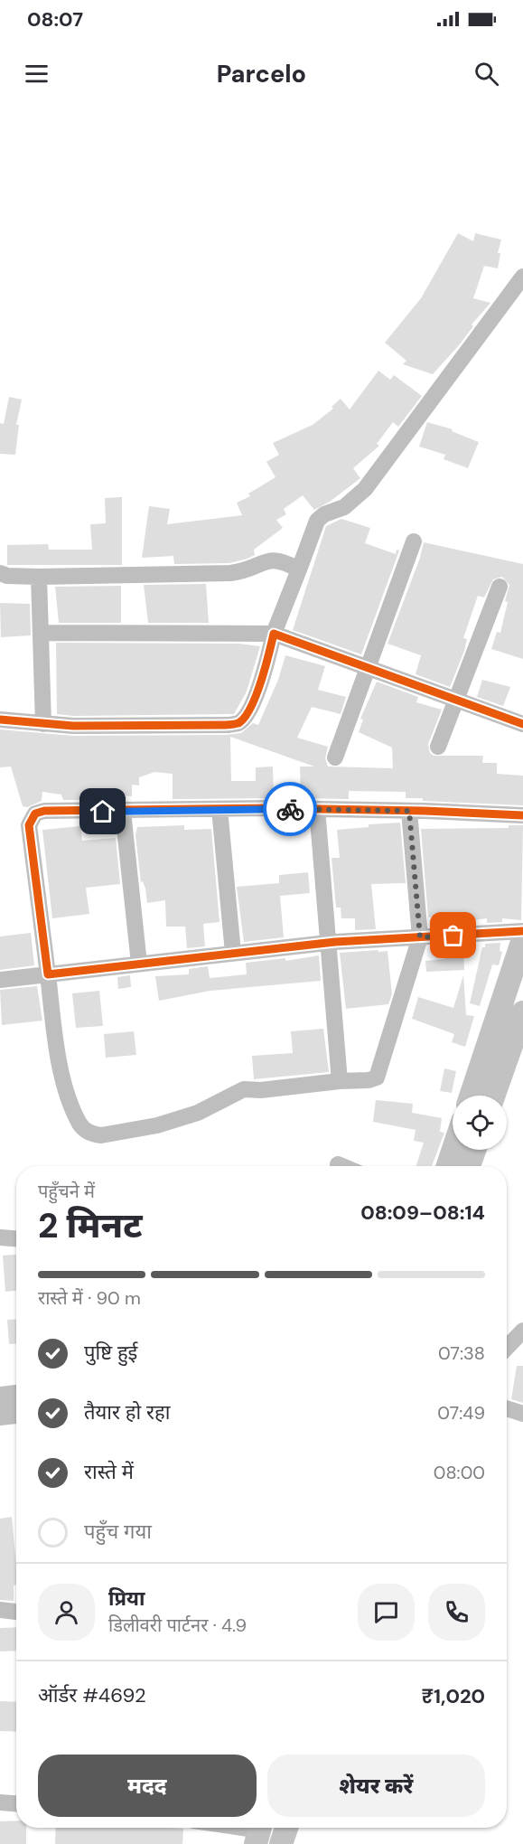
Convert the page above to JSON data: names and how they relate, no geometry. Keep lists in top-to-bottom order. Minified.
{"page":{"status":"08:07","header":"Parcelo","heading":["2 मिनट","पहुँचने में","08:09–08:14"],"panel":["प्रिया","डिलीवरी पार्टनर · 4.9","ऑर्डर #4692","₹1,020"],"bar":"रास्ते में · 90 m","list":[["पुष्टि हुई","07:38"],["तैयार हो रहा","07:49"],["रास्ते में","08:00"],"पहुँच गया"],"buttons":["मदद","शेयर करें"]}}
